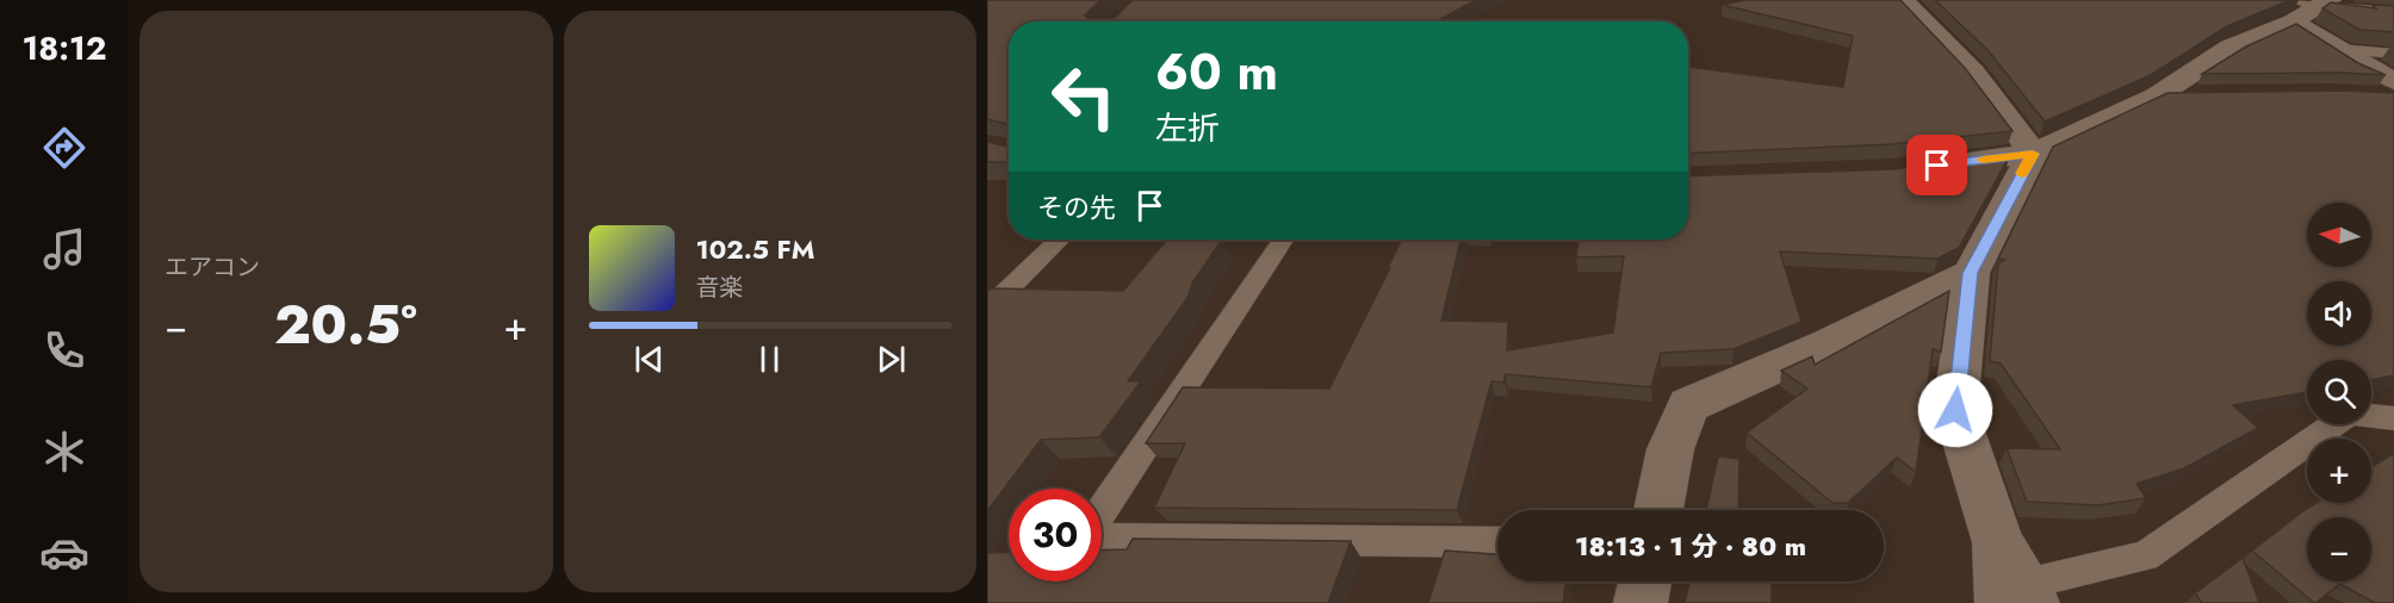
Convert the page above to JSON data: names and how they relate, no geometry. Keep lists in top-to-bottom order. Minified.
{"north":"left","page":{"tabs":"18:12","tile":"エアコン","turn":["60 m","左折"],"then":"その先","map_buttons":["+","−"],"song":["102.5 FM","音楽"],"heat":["−","20.5°","+"],"limit":"30","trip":"18:13 · 1 分 · 80 m"}}
